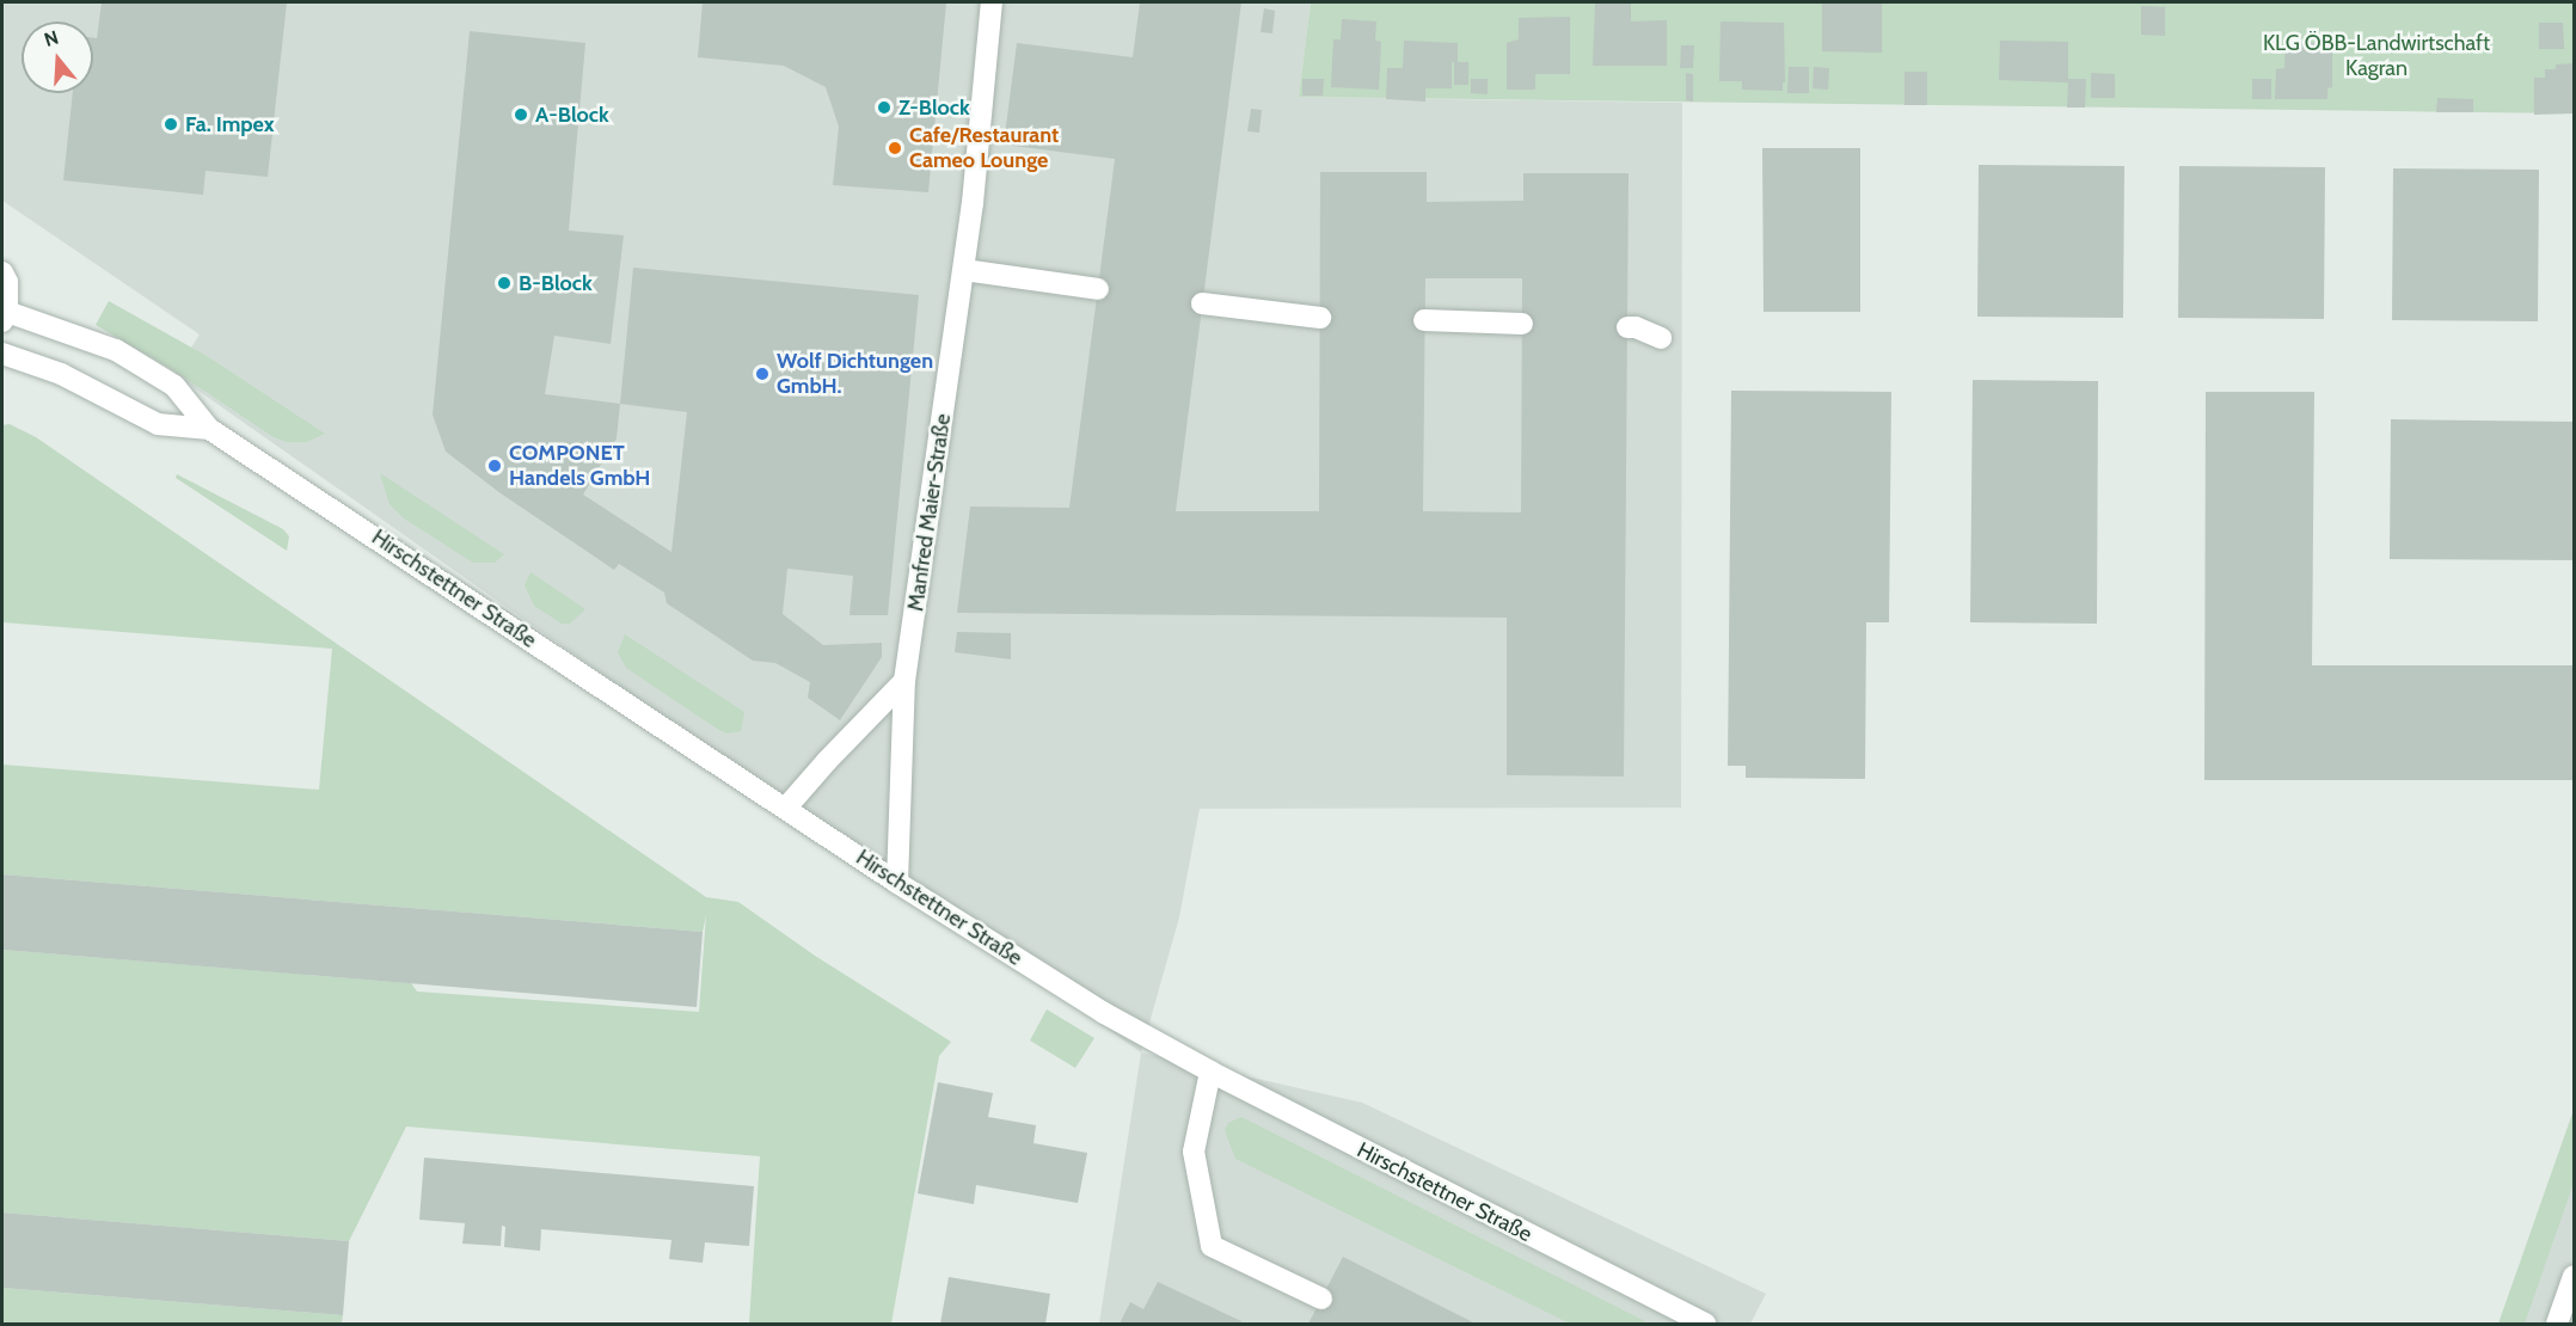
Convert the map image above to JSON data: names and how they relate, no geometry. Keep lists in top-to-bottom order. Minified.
{"streets":{"main road":["Manfred Maier-Straße","Hirschstettner Straße"]},"crossings":[["Manfred Maier-Straße","Hirschstettner Straße"]],"parks":["KLG ÖBB-Landwirtschaft Kagran"],"places":["Z-Block","A-Block","Fa. Impex","Cafe/Restaurant Cameo Lounge","B-Block","Wolf Dichtungen GmbH.","COMPONET Handels GmbH"],"north":"top"}
